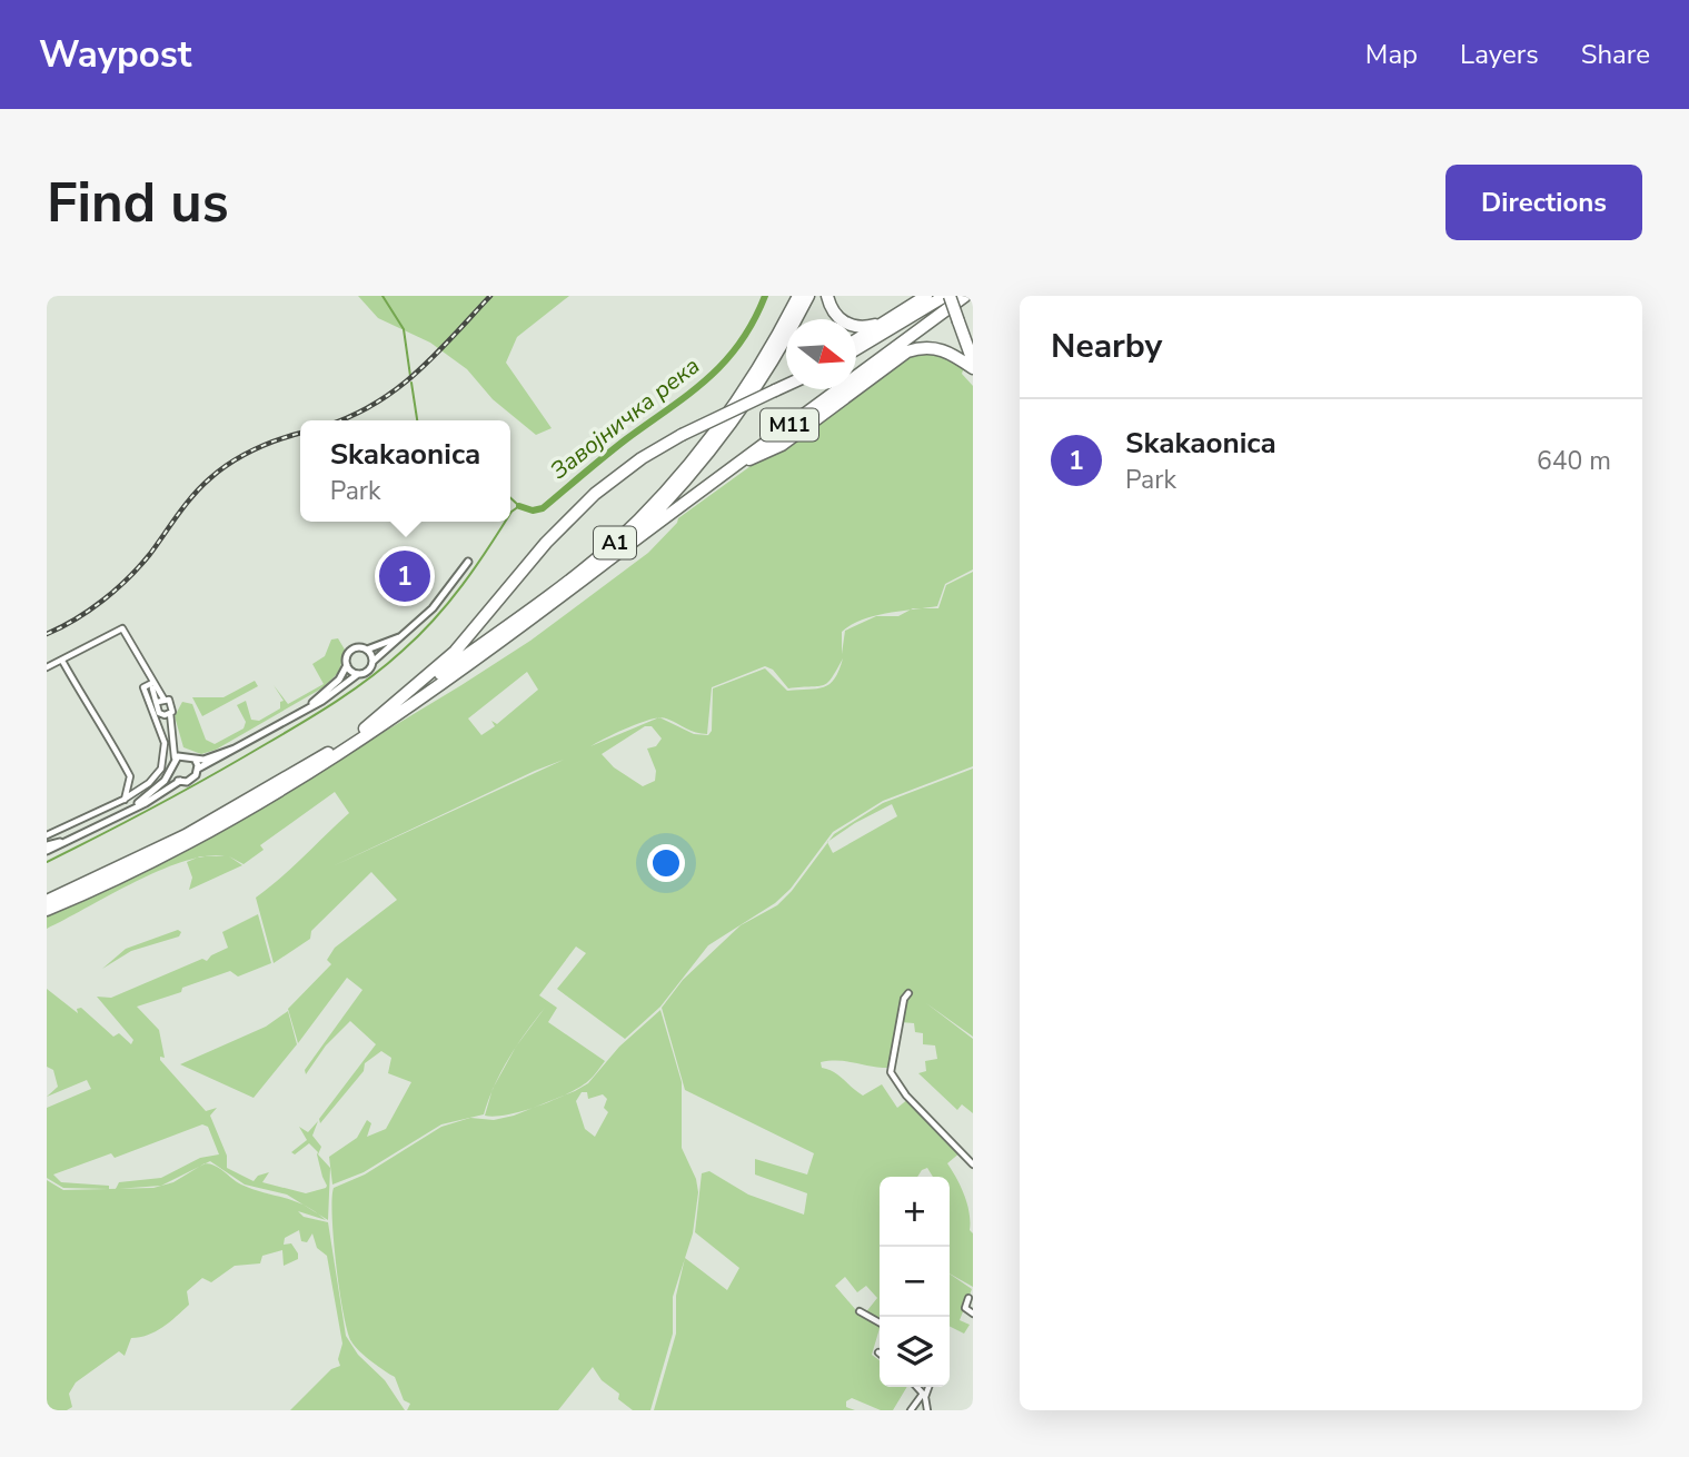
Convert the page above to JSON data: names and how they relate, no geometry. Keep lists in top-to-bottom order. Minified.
{"streets":{"highway":["M11","A1"]},"water":["Завојничка река"],"north":"right","page":{"header":"Waypost","nav":["Map","Layers","Share"],"buttons":"Directions","title":"Find us","heading":"Nearby","list":[{"mark":"1","name":"Skakaonica","note":"Park","value":"640 m"}],"popup":["Skakaonica","Park"],"pins":"1","map_buttons":["+","−"]}}
